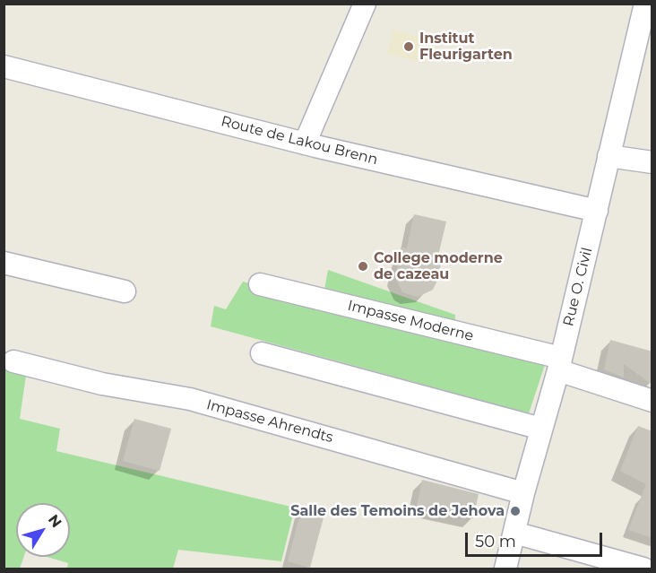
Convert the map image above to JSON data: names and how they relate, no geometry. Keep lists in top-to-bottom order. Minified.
{"streets":{"street":["Route de Lakou Brenn","Rue O. Civil","Impasse Moderne","Impasse Ahrendts"]},"crossings":[["Route de Lakou Brenn","Rue O. Civil"],["Rue O. Civil","Impasse Moderne"],["Rue O. Civil","Impasse Ahrendts"]],"places":["Institut Fleurigarten","College moderne de cazeau","Salle des Temoins de Jehova"],"scale_bar":"50 m","north":"top right"}
